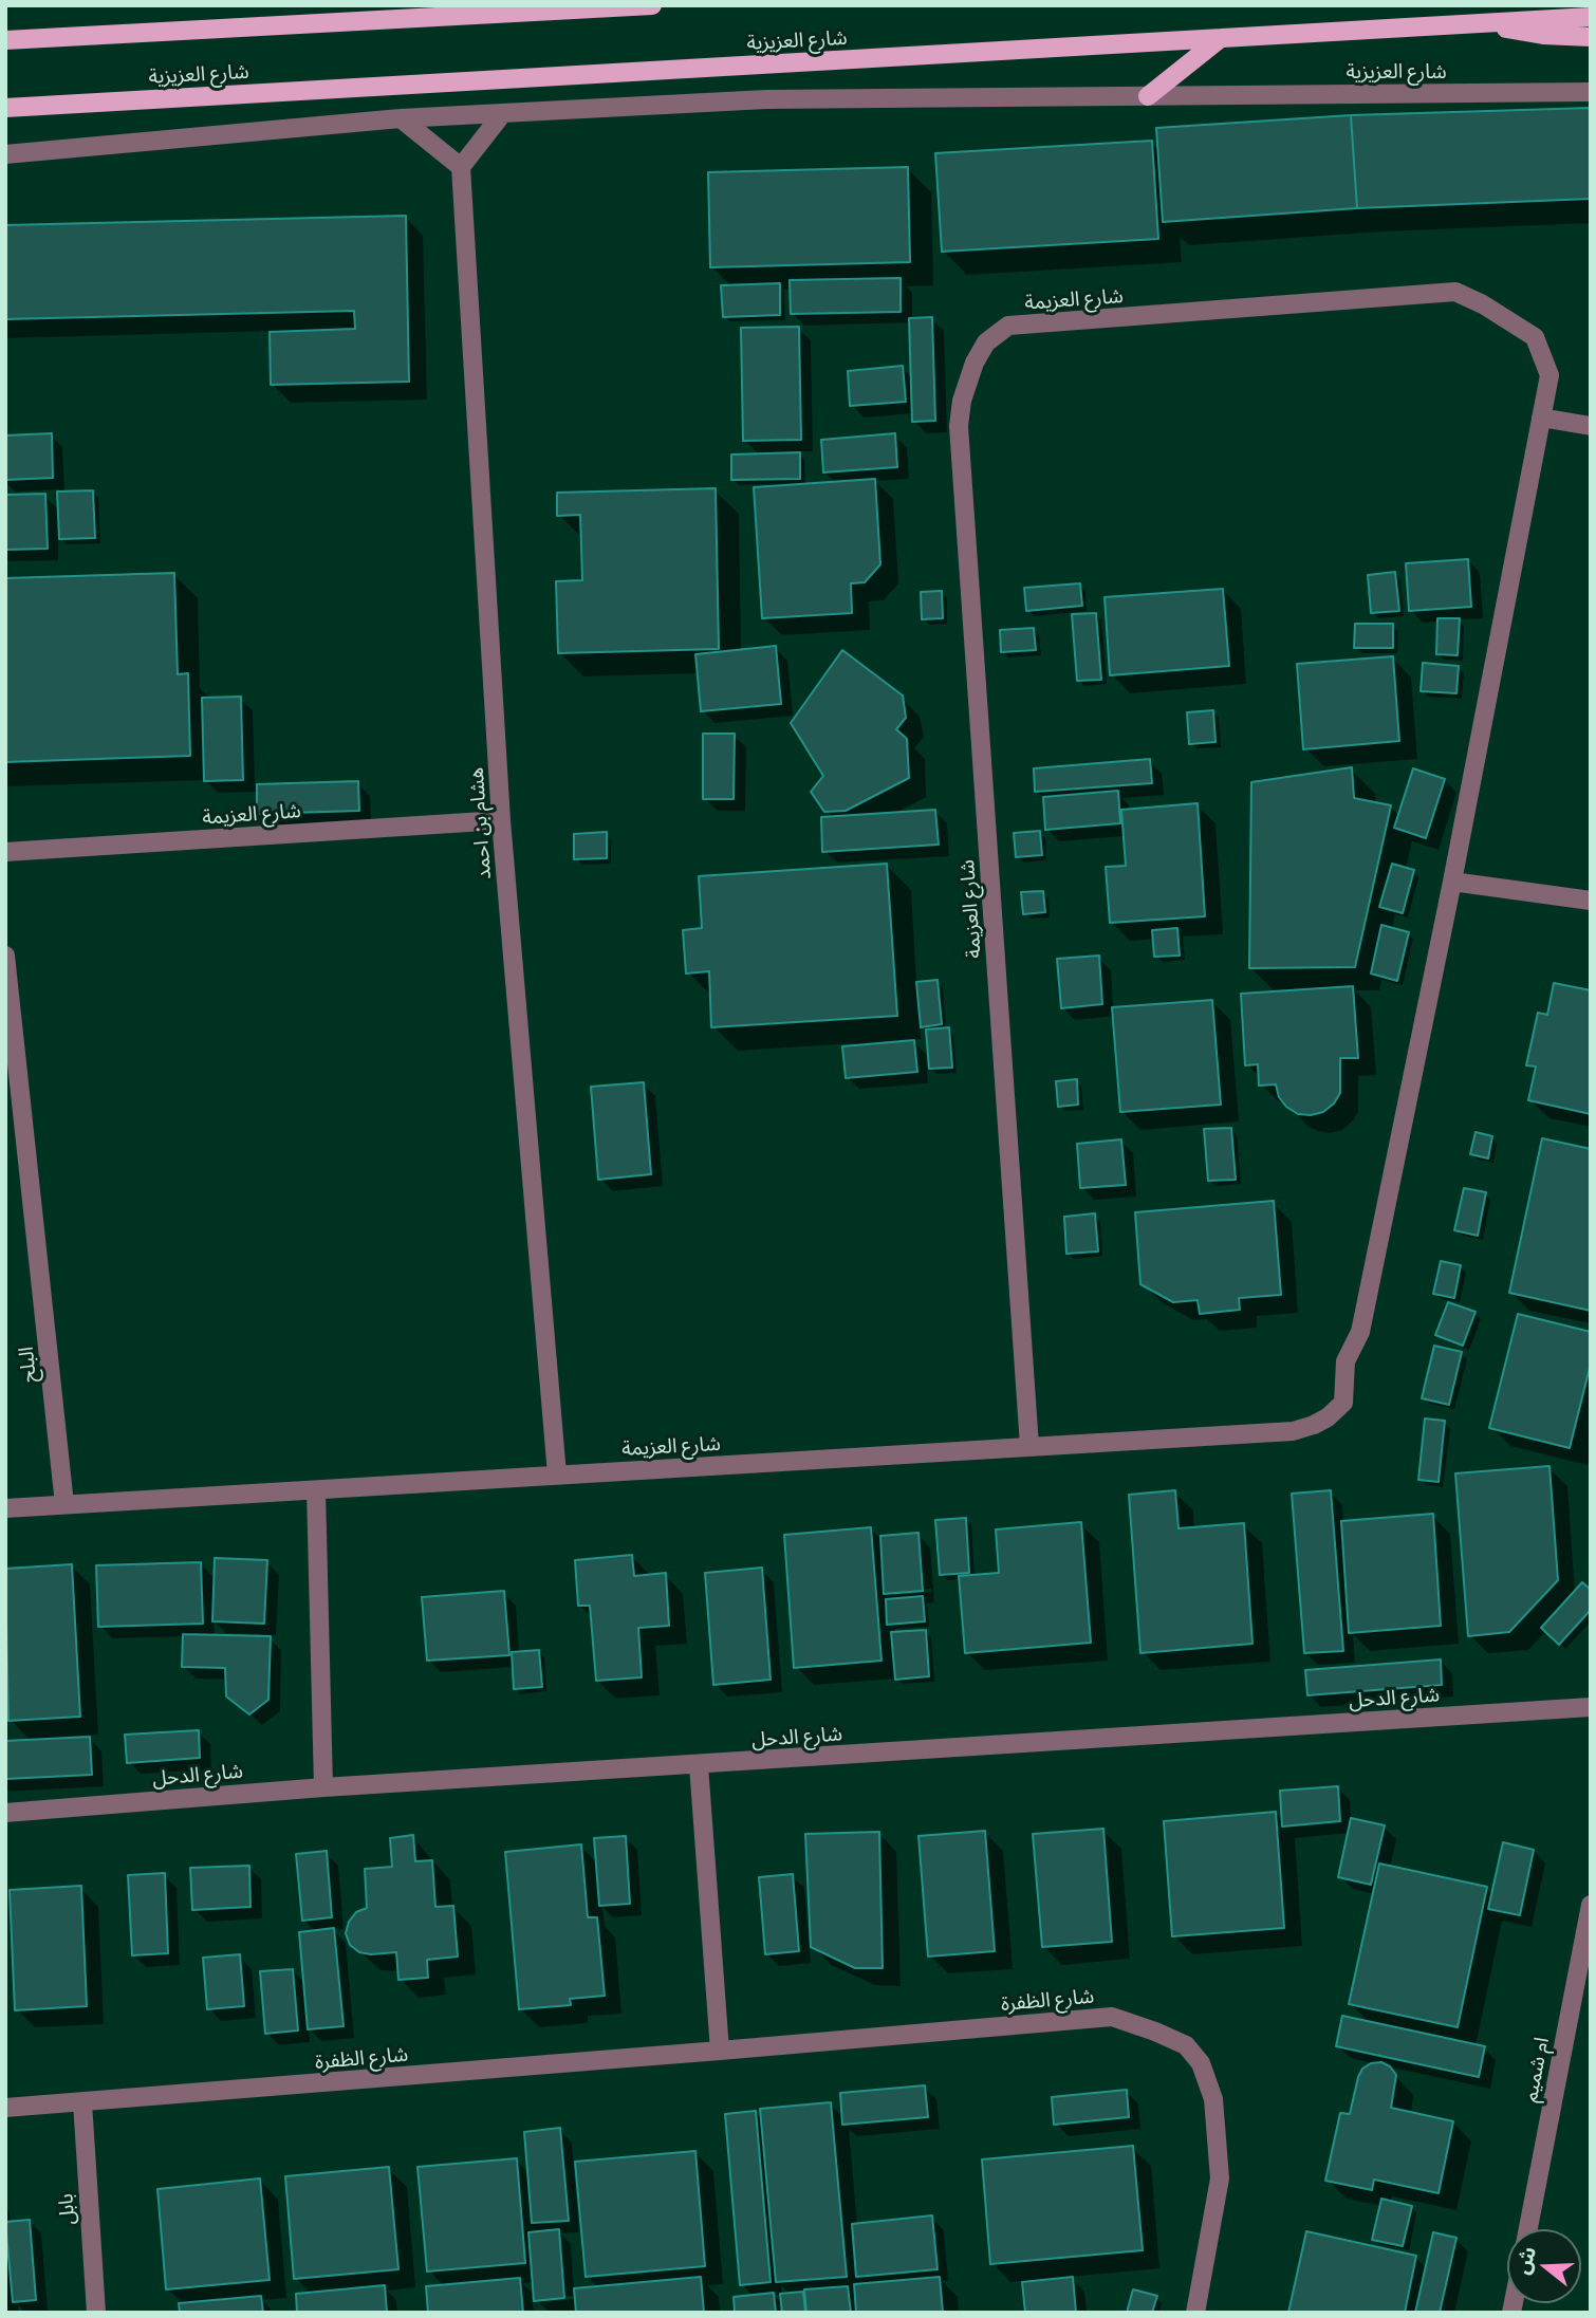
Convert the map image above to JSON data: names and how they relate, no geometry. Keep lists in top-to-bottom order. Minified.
{"streets":{"main road":["شارع العزيزية"],"street":["شارع العزيمة","هشام بن احمد","البلح","شارع الدحل","شارع الظفرة","ام شميم","بابل"]},"crossings":[["شارع العزيمة","هشام بن احمد"],["شارع العزيمة","البلح"],["شارع الظفرة","بابل"]],"north":"left"}
